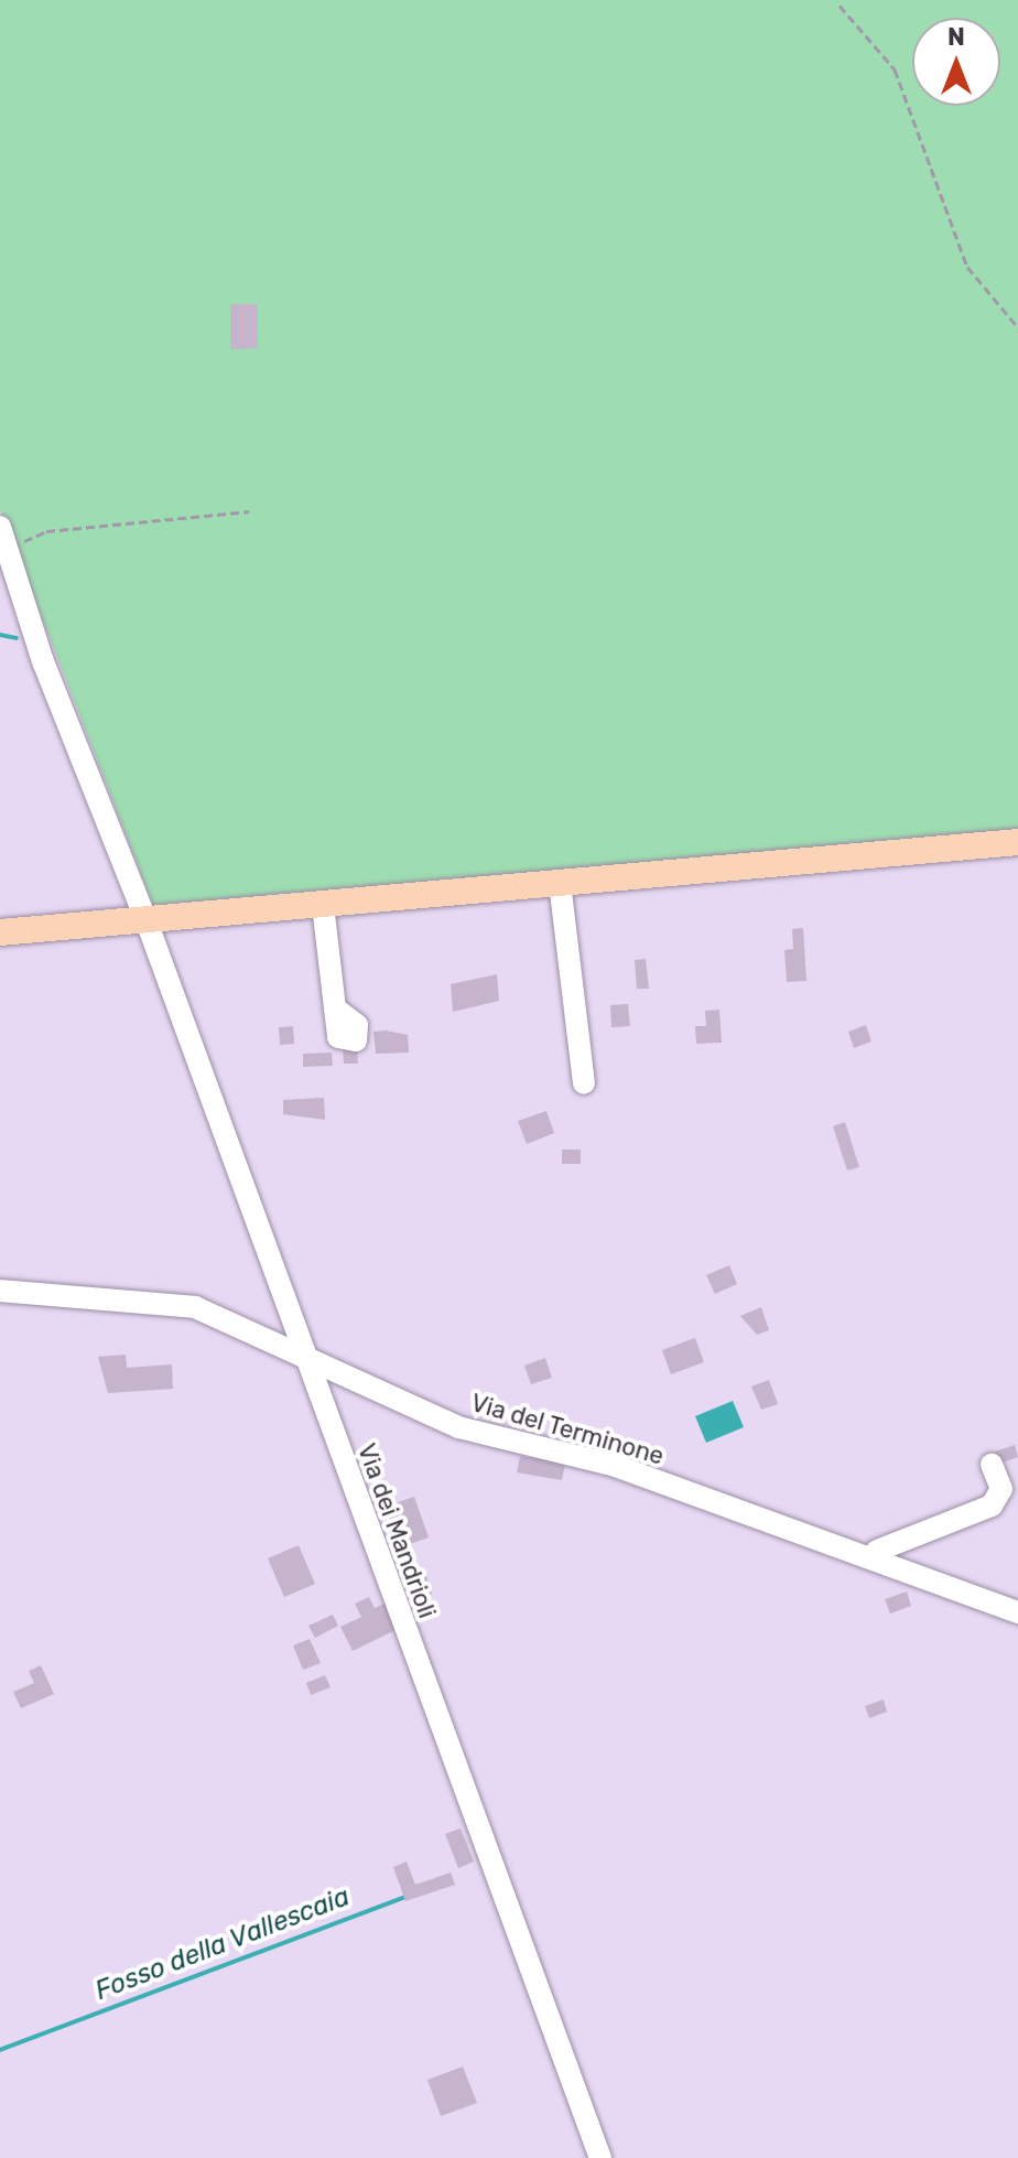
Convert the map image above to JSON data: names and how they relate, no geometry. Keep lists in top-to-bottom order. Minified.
{"streets":{"street":["Via del Terminone","Via dei Mandrioli"]},"crossings":[["Via del Terminone","Via dei Mandrioli"]],"water":["Fosso della Vallescaia"],"north":"top"}
